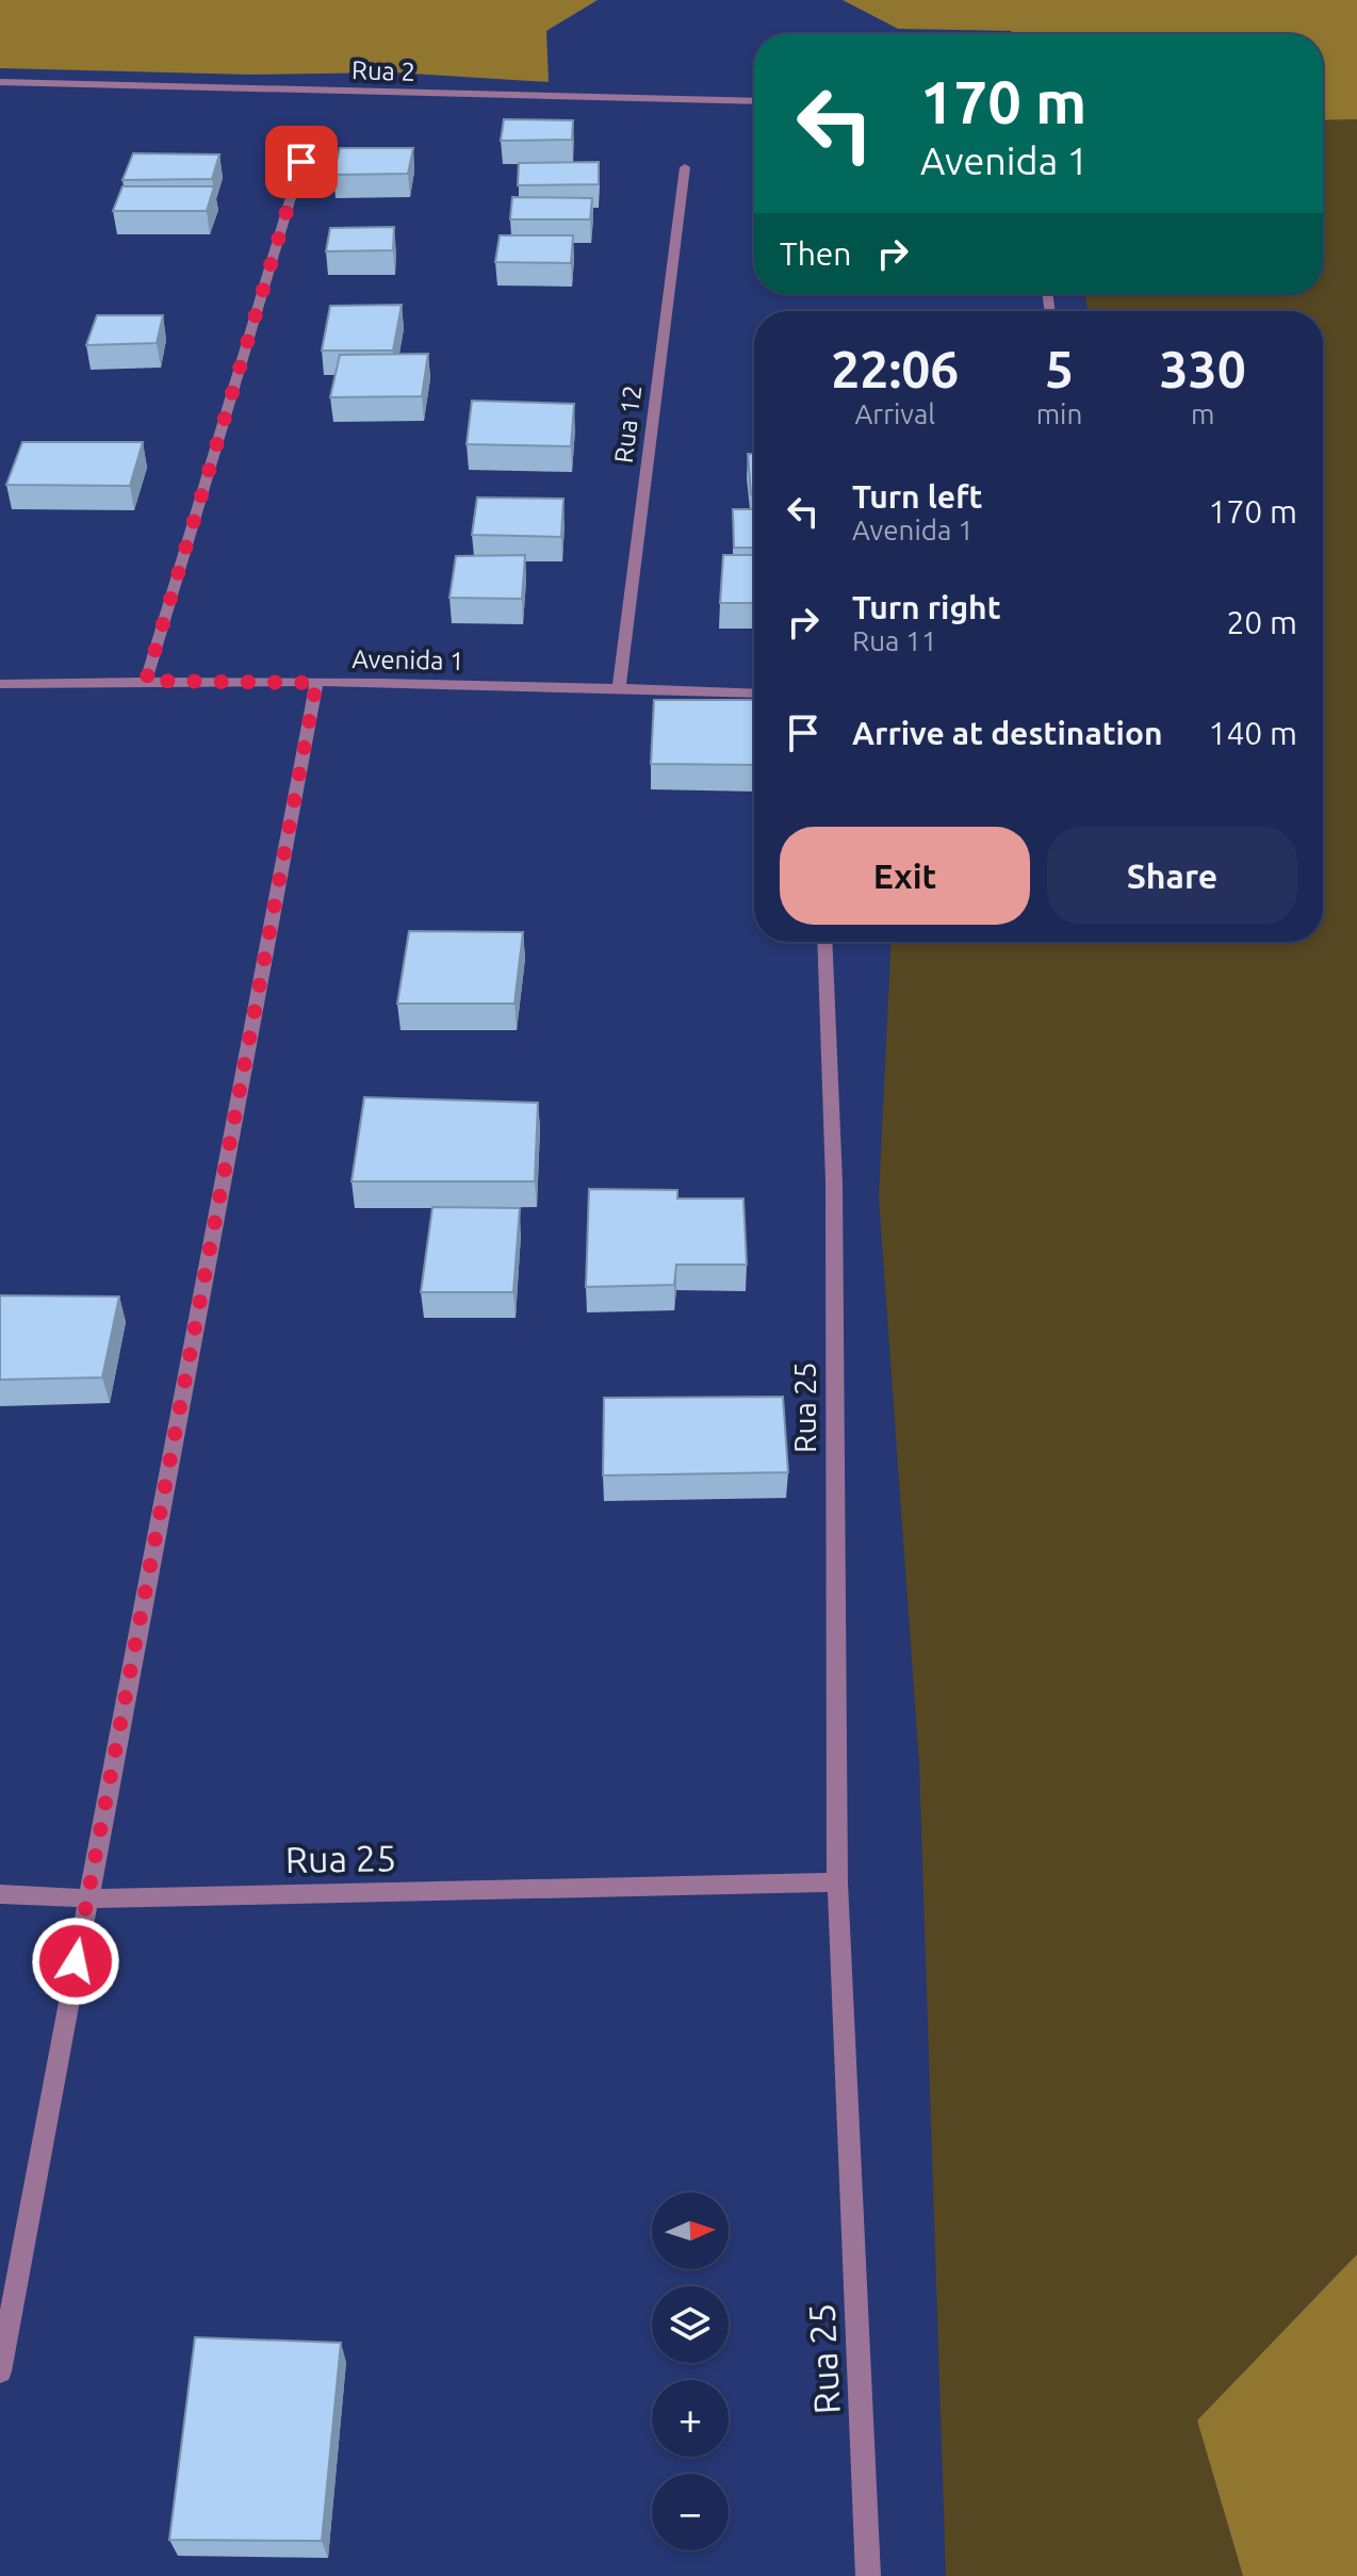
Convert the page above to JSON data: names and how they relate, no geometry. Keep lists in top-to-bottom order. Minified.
{"streets":{"street":["Rua 2","Rua 12","Avenida 1","Rua 25"]},"crossings":[["Rua 12","Avenida 1"]],"north":"right","page":{"turn":["170 m","Avenida 1"],"then":"Then","eta":["22:06","Arrival","5","min","330","m"],"list":[{"name":"Turn left","note":"Avenida 1","value":"170 m"},{"name":"Turn right","note":"Rua 11","value":"20 m"},{"name":"Arrive at destination","value":"140 m"}],"buttons":["Exit","Share"],"map_buttons":["+","−"]}}
